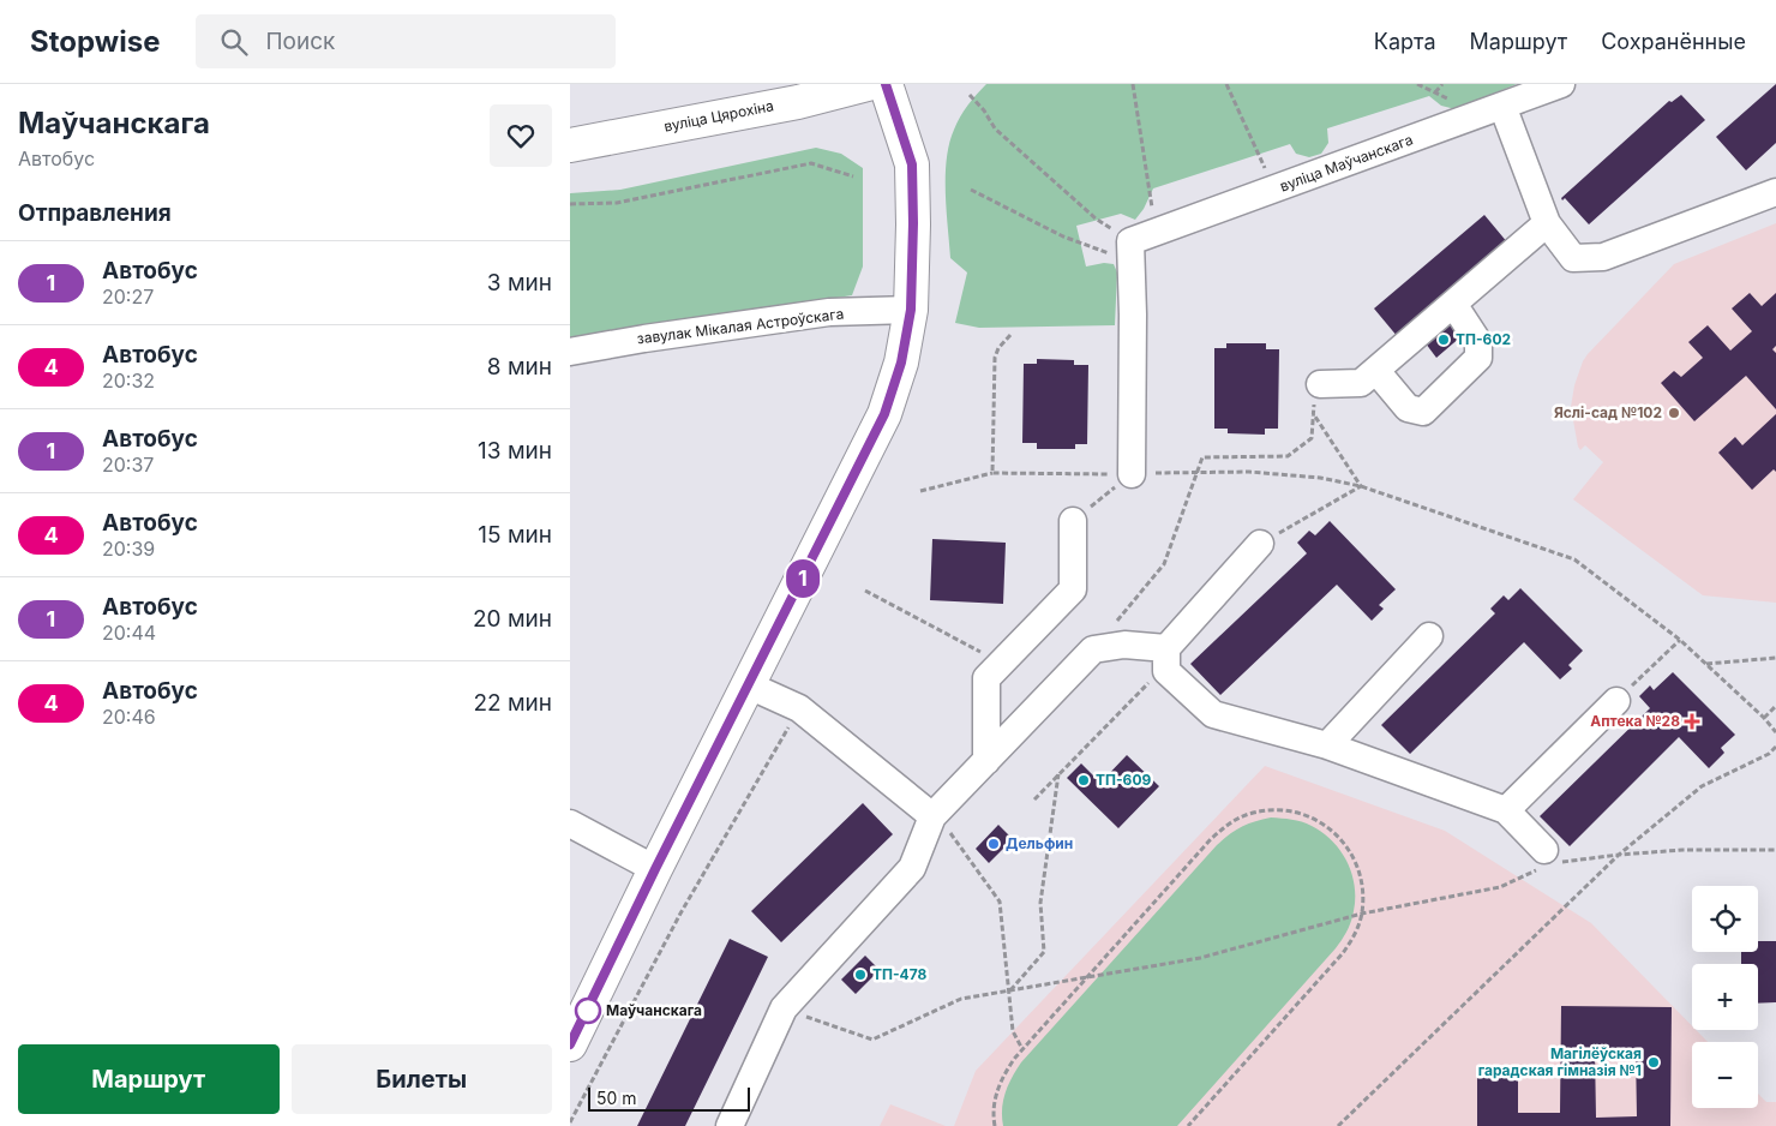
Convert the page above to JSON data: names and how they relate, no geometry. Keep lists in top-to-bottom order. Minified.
{"streets":{"main road":["вуліца Цярохіна"],"street":["вуліца Маўчанскага","завулак Мікалая Астроўскага"]},"places":{"other":["ТП-602","Яслі-сад №102","ТП-609","Дельфин","ТП-478","Маўчанскага","Магілёўская гарадская гімназія №1"],"health":["Аптека №28"]},"lines":["bus line 1"],"scale_bar":"50 m","page":{"header":"Stopwise","search":"Поиск","nav":["Карта","Маршрут","Сохранённые"],"heading":[["Маўчанскага","Автобус"],"Отправления"],"on_map":"1","list":[{"mark":"1","name":"Автобус","note":"20:27","value":"3 мин"},{"mark":"4","name":"Автобус","note":"20:32","value":"8 мин"},{"mark":"1","name":"Автобус","note":"20:37","value":"13 мин"},{"mark":"4","name":"Автобус","note":"20:39","value":"15 мин"},{"mark":"1","name":"Автобус","note":"20:44","value":"20 мин"},{"mark":"4","name":"Автобус","note":"20:46","value":"22 мин"}],"map_buttons":["+","−"],"buttons":["Маршрут","Билеты"],"scale":"50 m"}}
